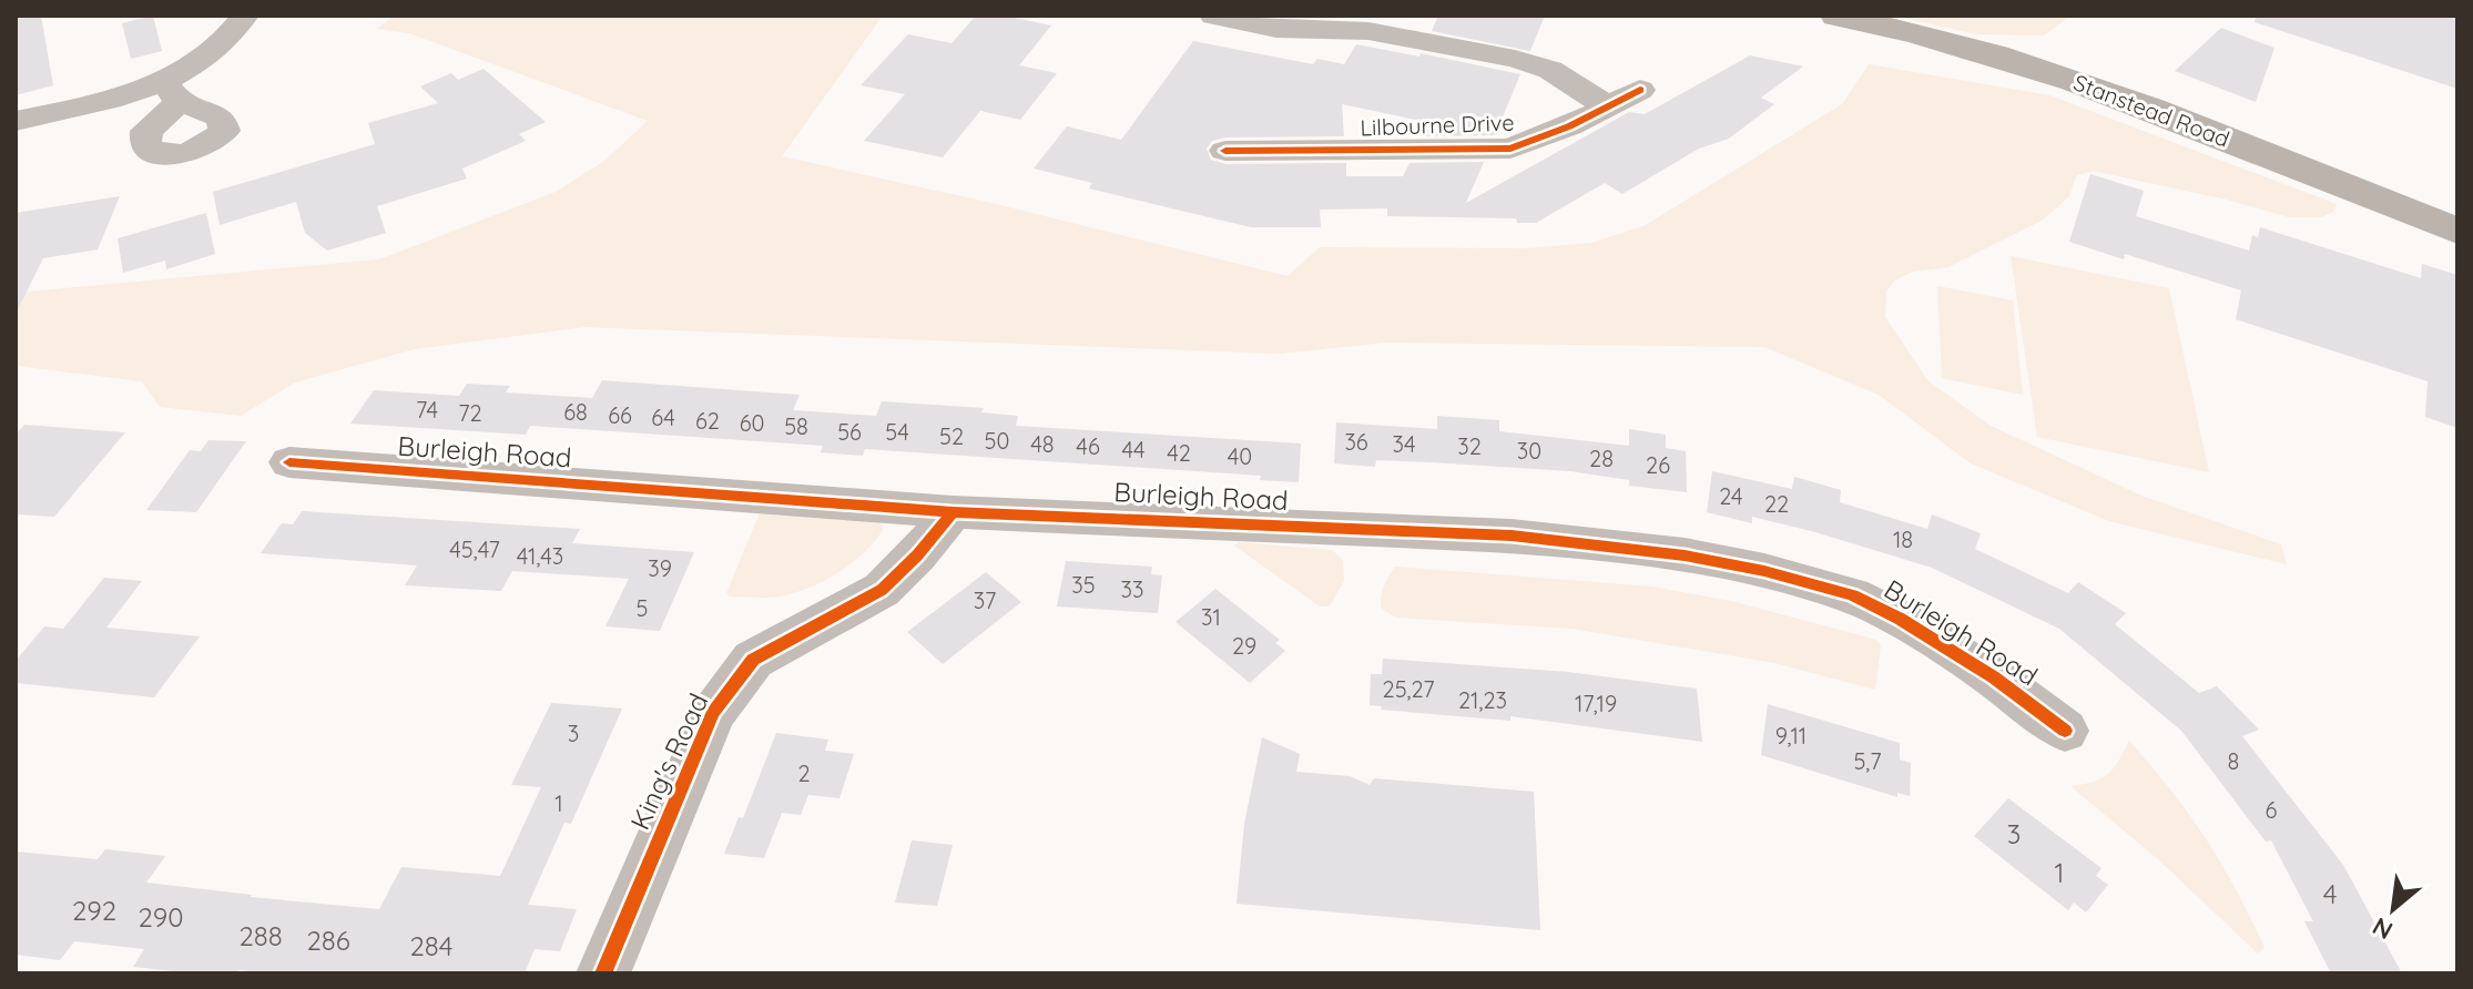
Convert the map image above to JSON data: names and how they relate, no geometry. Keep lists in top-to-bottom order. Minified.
{"streets":{"main road":["Stanstead Road"],"street":["Lilbourne Drive","Burleigh Road","King's Road"]},"crossings":[["Burleigh Road","King's Road"]],"house_numbers":["74","68","72","66","64","62","60","58","56","54","52","50","36","48","34","46","32","44","30","42","40","28","26","24","22","18","45,47","41,43","39","35","33","37","5","31","29","25,27","21,23","17,19","3","9,11","5,7","8","2","1","6","3","1","4","292","290","288","286","284"],"north":"bottom left"}
